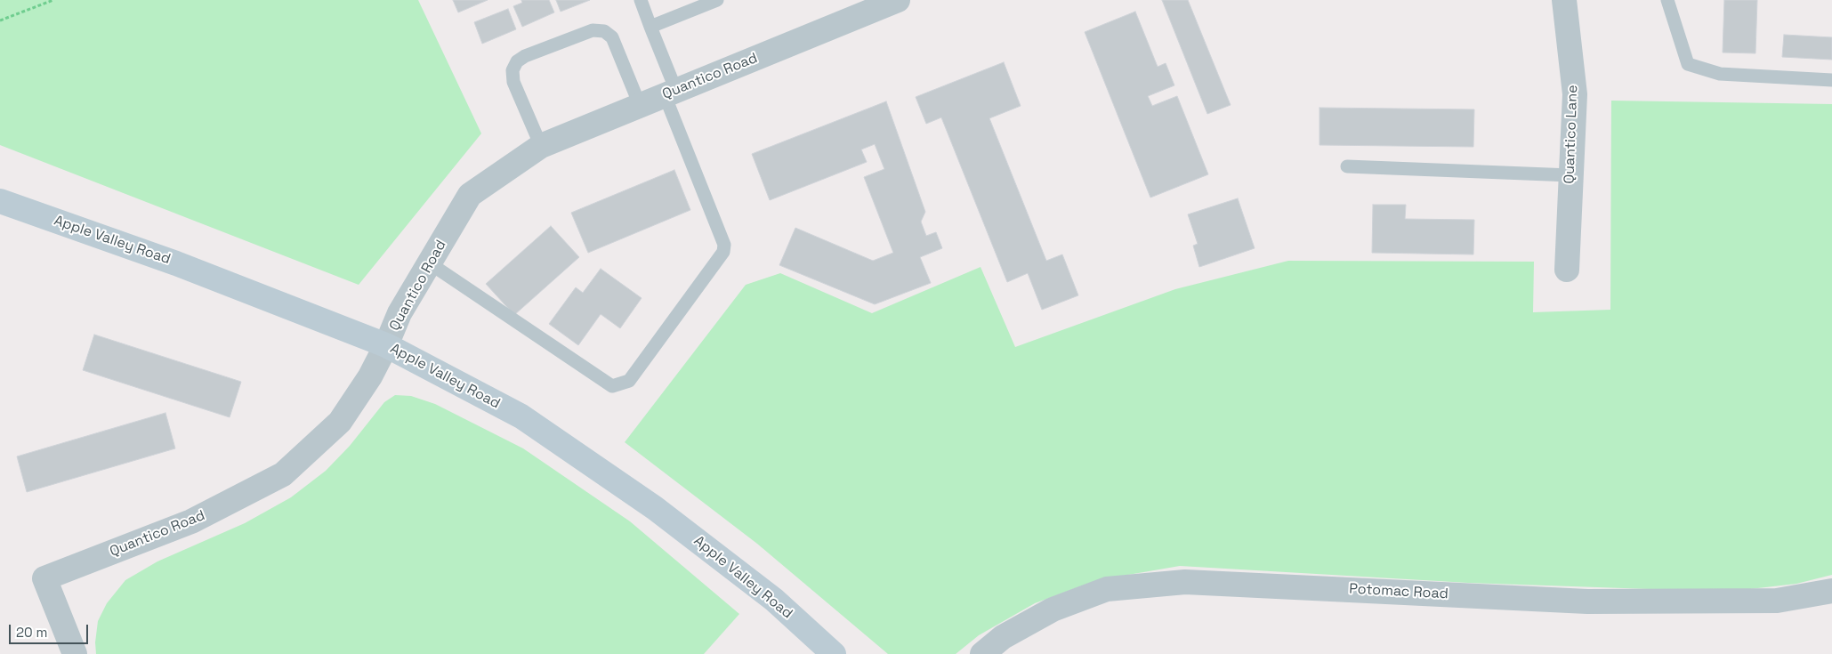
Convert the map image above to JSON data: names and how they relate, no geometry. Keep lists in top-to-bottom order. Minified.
{"streets":{"main road":["Apple Valley Road"],"street":["Quantico Road","Quantico Lane","Potomac Road"]},"crossings":[["Quantico Road","Apple Valley Road"]],"scale_bar":"20 m"}
